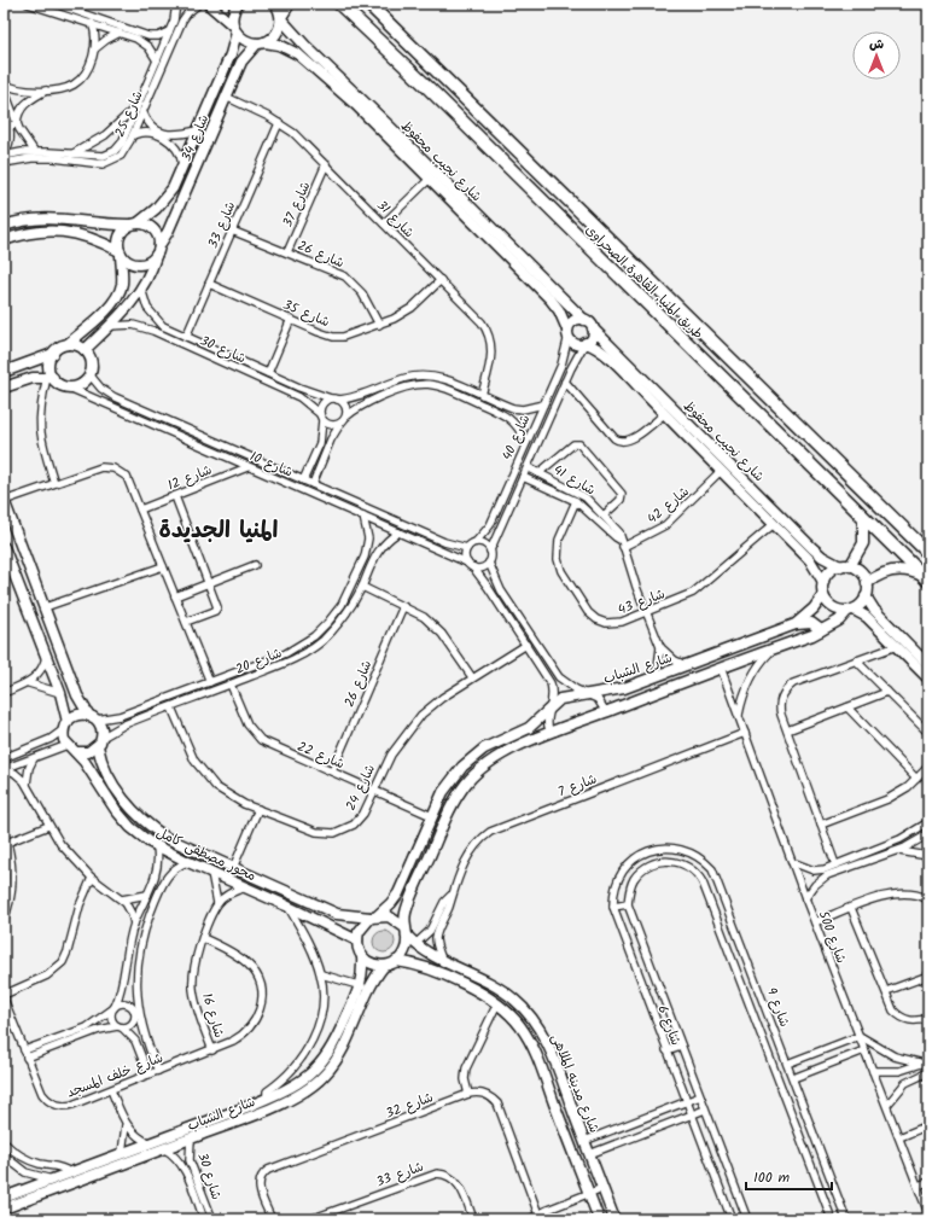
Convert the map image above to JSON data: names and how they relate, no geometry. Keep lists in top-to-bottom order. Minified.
{"streets":{"highway":["طريق المنيا, القاهرة الصحراوى"],"street":["شارع 25","شارع 34","شارع نجيب محفوظ","شارع 37","شارع 31","شارع 33","شارع 26","شارع 35","شارع 30","شارع 40","شارع 10","شارع 12","شارع 41","شارع 42","شارع 43","شارع 20","شارع الشباب","شارع 22","شارع 7","شارع 24","محور مصطفى كامل","شارع 500","شارع 9","شارع 16","شارع 6","شارع خلف المسجد","شارع مدينه الملاهى","شارع 32"]},"crossings":[["شارع 34","شارع نجيب محفوظ"],["شارع 34","شارع 31"],["شارع نجيب محفوظ","شارع 40"],["شارع نجيب محفوظ","شارع 42"],["شارع نجيب محفوظ","شارع 43"],["شارع نجيب محفوظ","شارع الشباب"],["شارع 37","شارع 31"],["شارع 37","شارع 26"],["شارع 31","شارع 33"],["شارع 31","شارع 35"],["شارع 33","شارع 26"],["شارع 33","شارع 35"],["شارع 33","شارع 30"],["شارع 26","شارع 35"],["شارع 26","شارع 22"],["شارع 30","شارع الشباب"],["شارع 40","شارع 10"],["شارع 40","شارع 41"],["شارع 10","شارع 12"],["شارع 10","شارع 20"],["شارع 10","شارع الشباب"],["شارع 10","شارع 24"],["شارع 41","شارع 42"],["شارع 41","شارع 43"],["شارع 41","شارع الشباب"],["شارع 20","شارع 22"],["شارع 20","شارع 24"],["شارع 20","محور مصطفى كامل"],["شارع الشباب","شارع 22"],["شارع الشباب","محور مصطفى كامل"],["شارع الشباب","شارع مدينه الملاهى"],["شارع 22","شارع 24"],["شارع 7","شارع 500"],["شارع 7","شارع مدينه الملاهى"],["محور مصطفى كامل","شارع مدينه الملاهى"],["شارع 9","شارع 6"],["شارع 16","شارع خلف المسجد"]],"districts":["المنيا الجديدة"],"scale_bar":"100 m","north":"top"}
